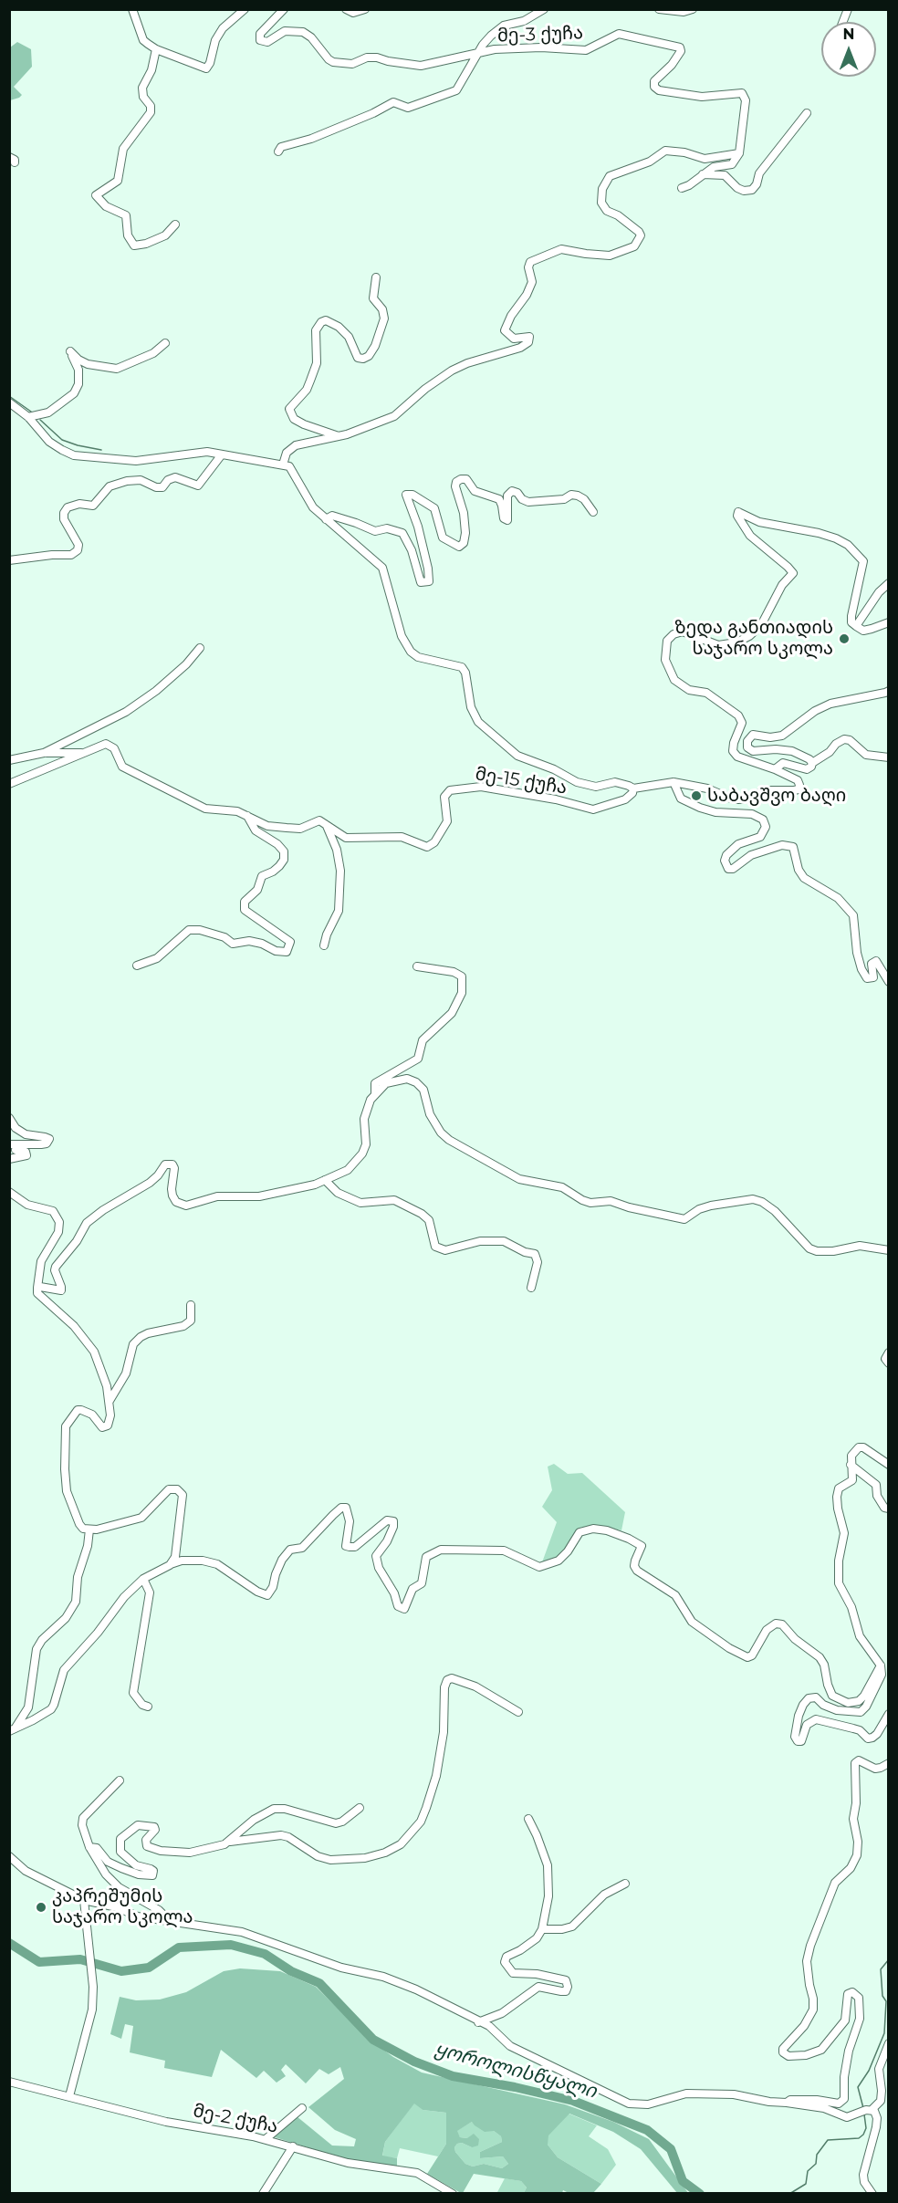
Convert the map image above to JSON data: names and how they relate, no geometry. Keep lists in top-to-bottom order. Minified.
{"streets":{"street":["მე-3 ქუჩა","მე-15 ქუჩა","მე-2 ქუჩა"]},"water":["ყოროლისწყალი"],"places":["ზედა განთიადის საჯარო სკოლა","საბავშვო ბაღი","კაპრეშუმის საჯარო სკოლა"],"north":"top"}
